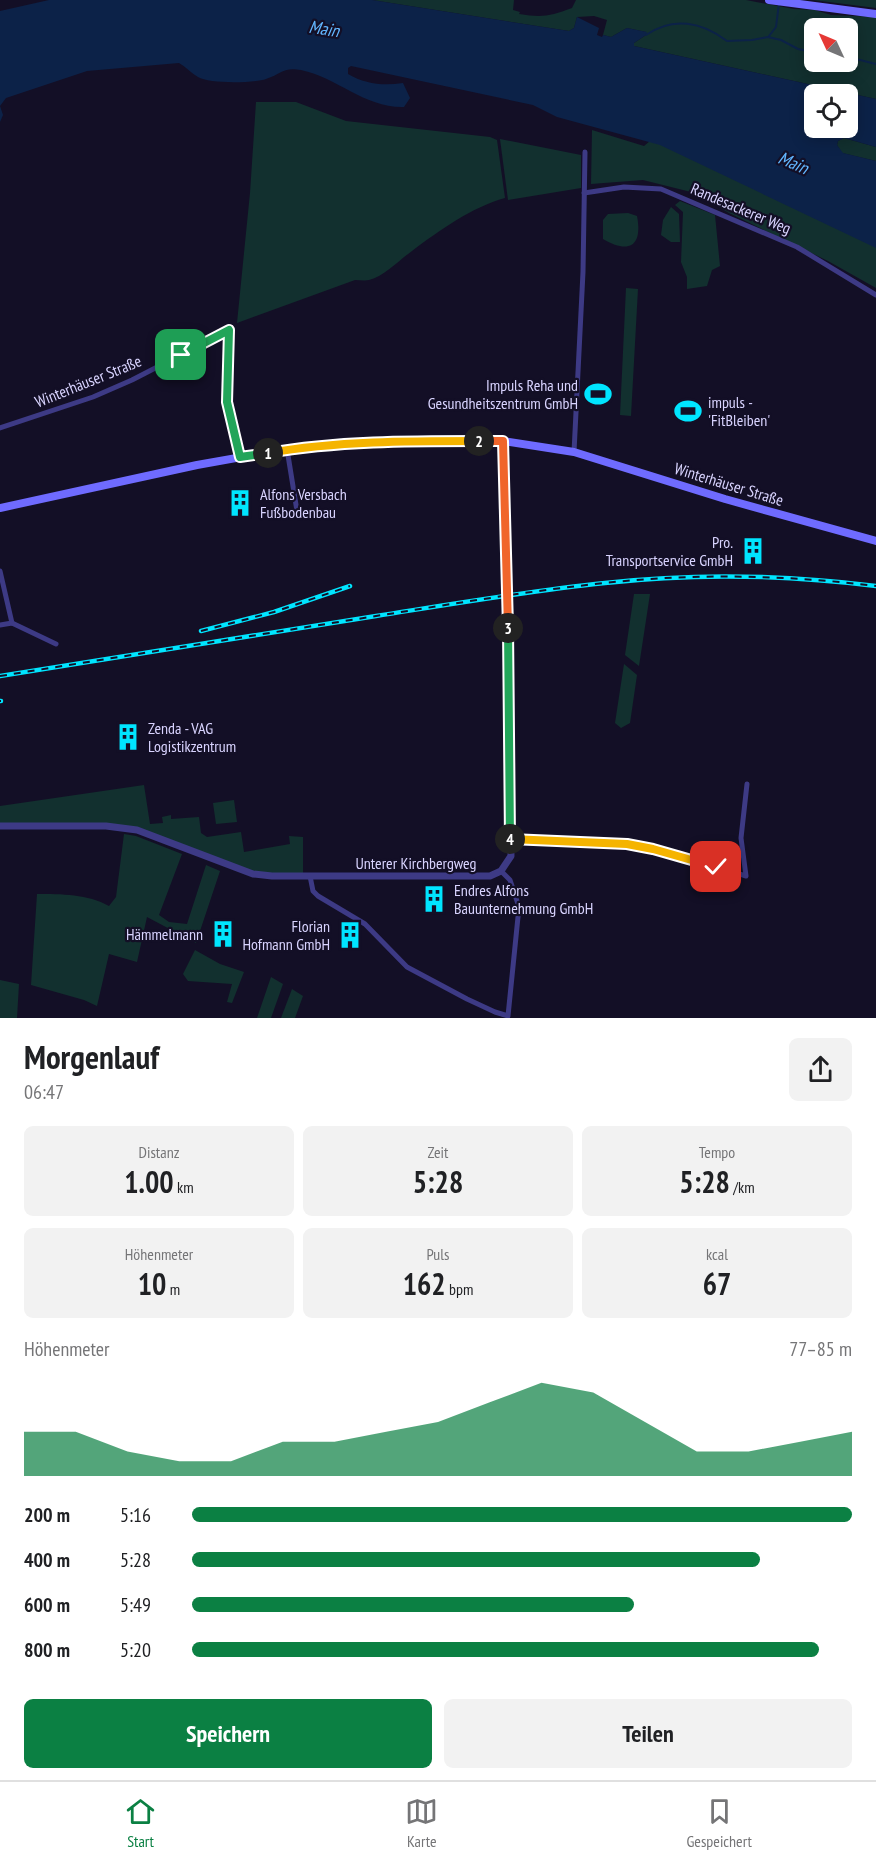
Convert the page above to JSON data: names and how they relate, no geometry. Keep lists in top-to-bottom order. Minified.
{"streets":{"main road":["Winterhäuser Straße"],"street":["Randesackerer Weg","Unterer Kirchbergweg"]},"crossings":[["Winterhäuser Straße","Unterer Kirchbergweg"]],"water":["Main"],"places":{"sports":["Impuls Reha und Gesundheitszentrum GmbH","impuls - 'FitBleiben'"],"building":["Alfons Versbach Fußbodenbau","Pro. Transportservice GmbH","Zenda - VAG Logistikzentrum","Endres Alfons Bauunternehmung GmbH","Hämmelmann","Florian Hofmann GmbH"]},"north":"top left","page":{"pins":["2","1","3","4"],"heading":["Morgenlauf","06:47"],"stats":[["Distanz","1.00 km"],["Zeit","5:28"],["Tempo","5:28 /km"],["Höhenmeter","10 m"],["Puls","162 bpm"],["kcal","67"]],"chart":["Höhenmeter","77–85 m"],"list":[{"name":"200 m","note":"5:16"},{"name":"400 m","note":"5:28"},{"name":"600 m","note":"5:49"},{"name":"800 m","note":"5:20"}],"buttons":["Speichern","Teilen"],"tabs":["Start","Karte","Gespeichert"]}}
